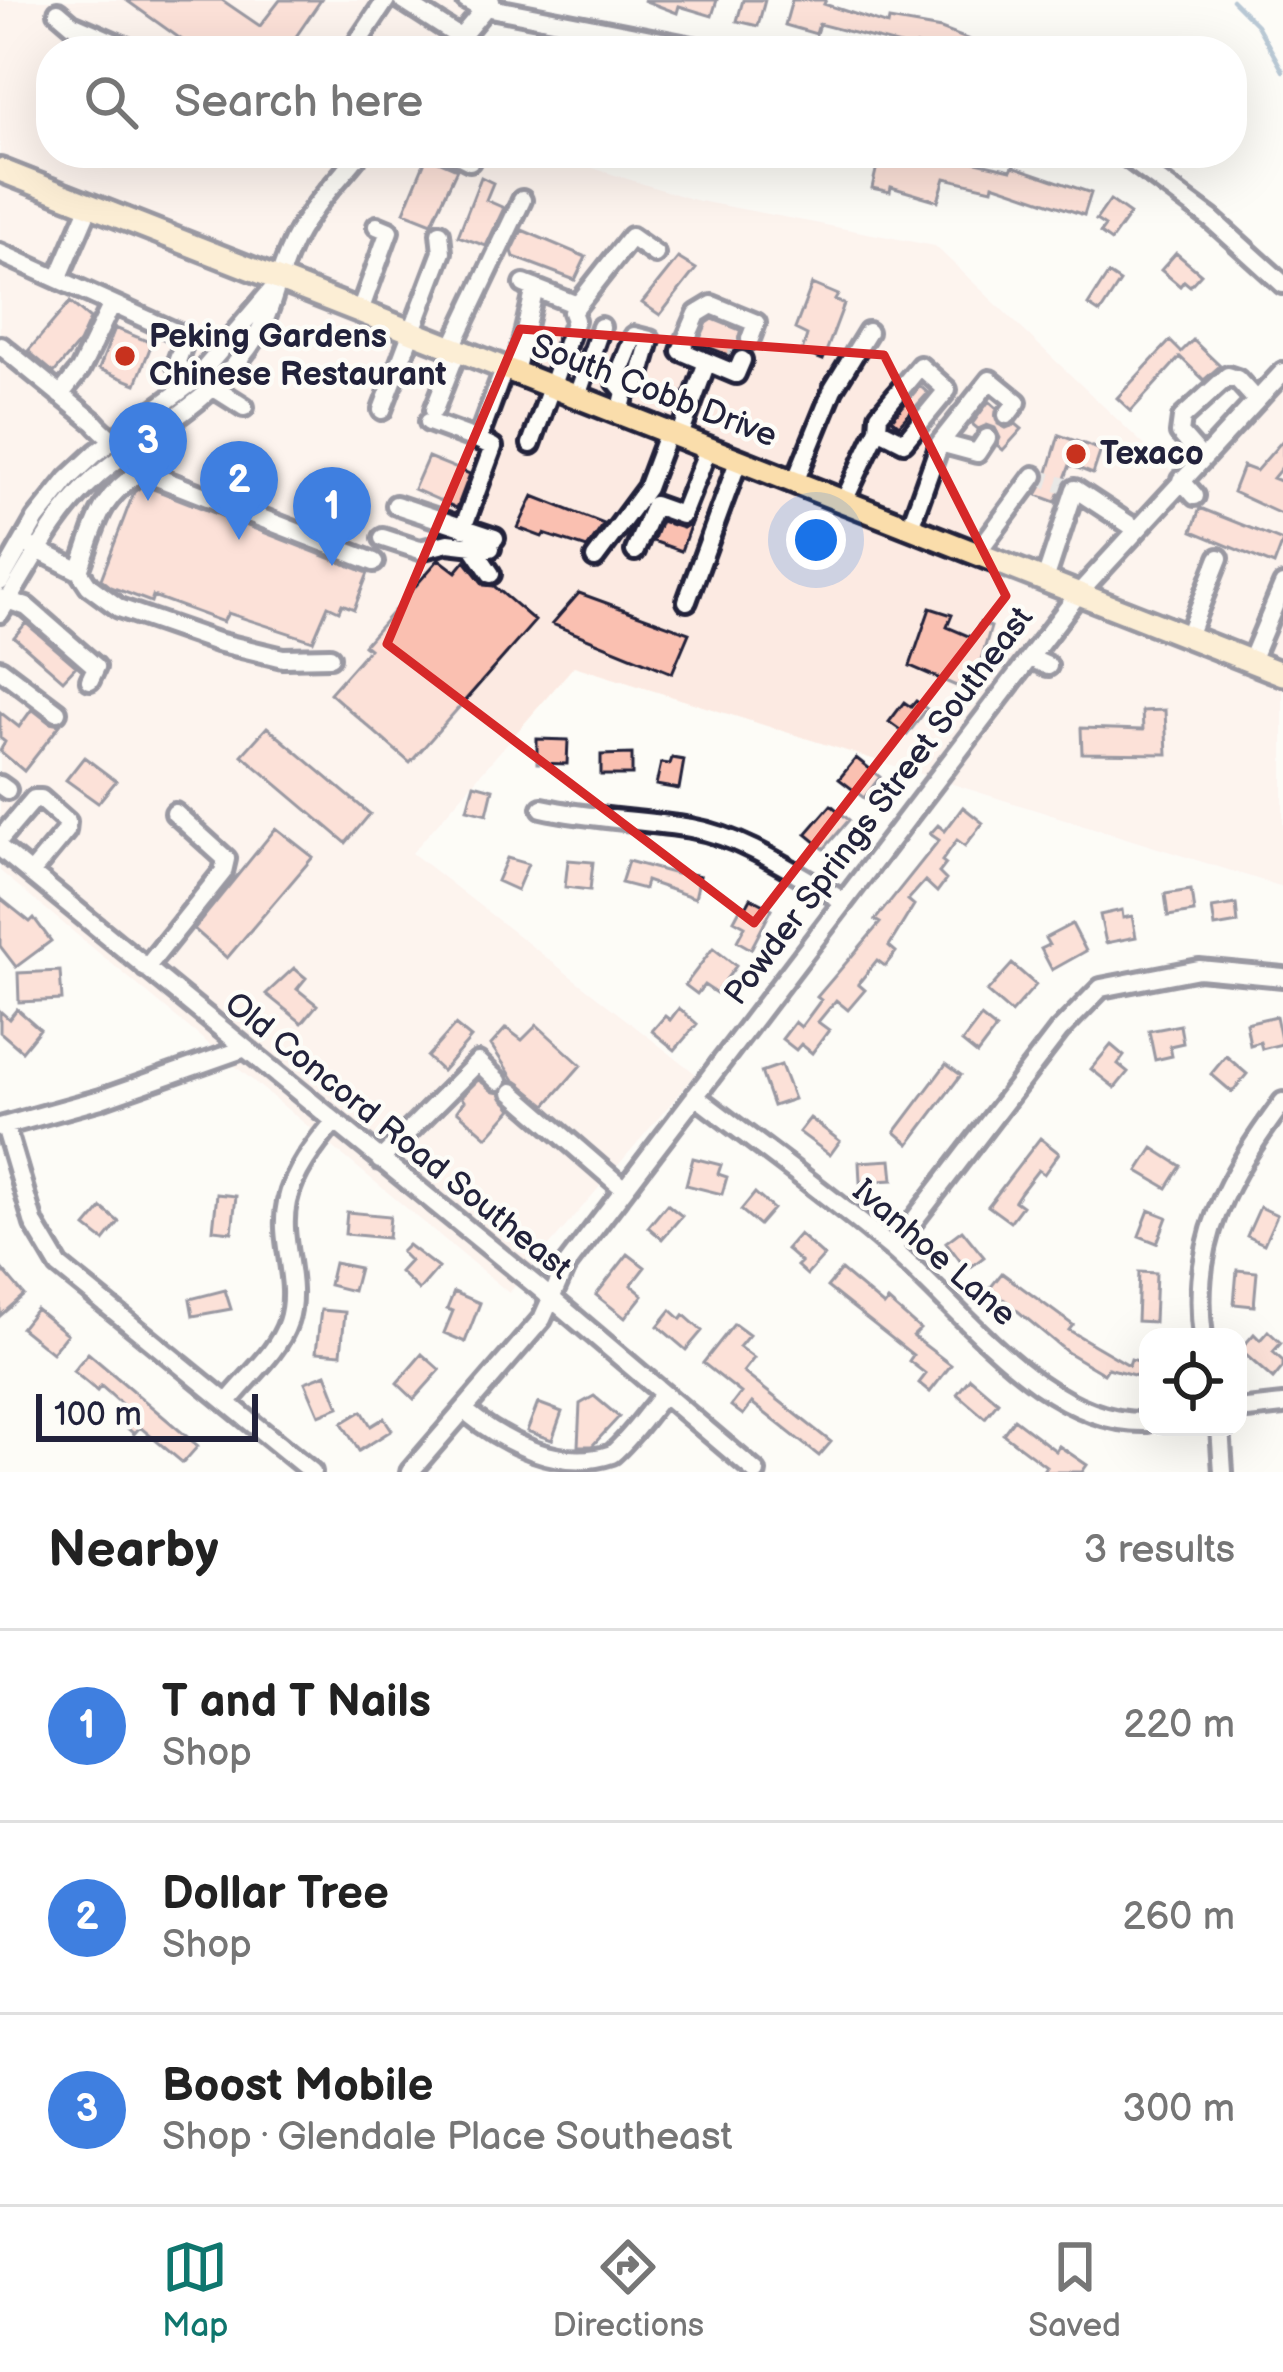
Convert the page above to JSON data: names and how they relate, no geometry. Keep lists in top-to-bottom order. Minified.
{"streets":{"main road":["South Cobb Drive"],"street":["Powder Springs Street Southeast","Old Concord Road Southeast","Ivanhoe Lane"]},"crossings":[["South Cobb Drive","Powder Springs Street Southeast"],["Powder Springs Street Southeast","Old Concord Road Southeast"],["Powder Springs Street Southeast","Ivanhoe Lane"]],"places":["Peking Gardens Chinese Restaurant","Texaco"],"scale_bar":"100 m","page":{"search":"Search here","pins":["3","2","1"],"scale":"100 m","heading":["Nearby","3 results"],"list":[{"mark":"1","name":"T and T Nails","note":"Shop","value":"220 m"},{"mark":"2","name":"Dollar Tree","note":"Shop","value":"260 m"},{"mark":"3","name":"Boost Mobile","note":"Shop · Glendale Place Southeast","value":"300 m"}],"nav":["Map","Directions","Saved"]}}
